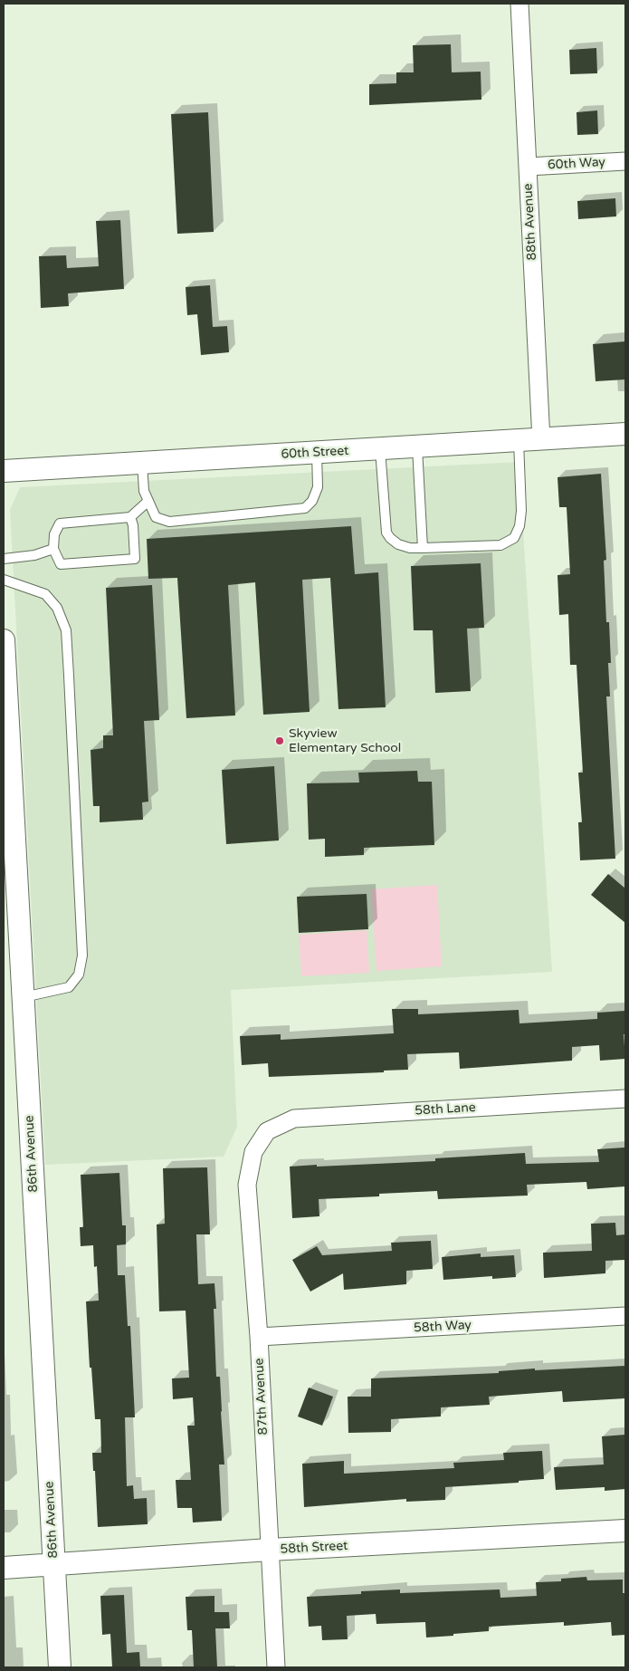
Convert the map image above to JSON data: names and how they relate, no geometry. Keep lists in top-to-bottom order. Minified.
{"streets":{"street":["60th Way","88th Avenue","60th Street","58th Lane","86th Avenue","58th Way","87th Avenue","58th Street"]},"crossings":[["60th Way","88th Avenue"],["88th Avenue","60th Street"],["58th Lane","87th Avenue"],["86th Avenue","58th Street"],["58th Way","87th Avenue"],["87th Avenue","58th Street"]],"places":["Skyview Elementary School"]}
